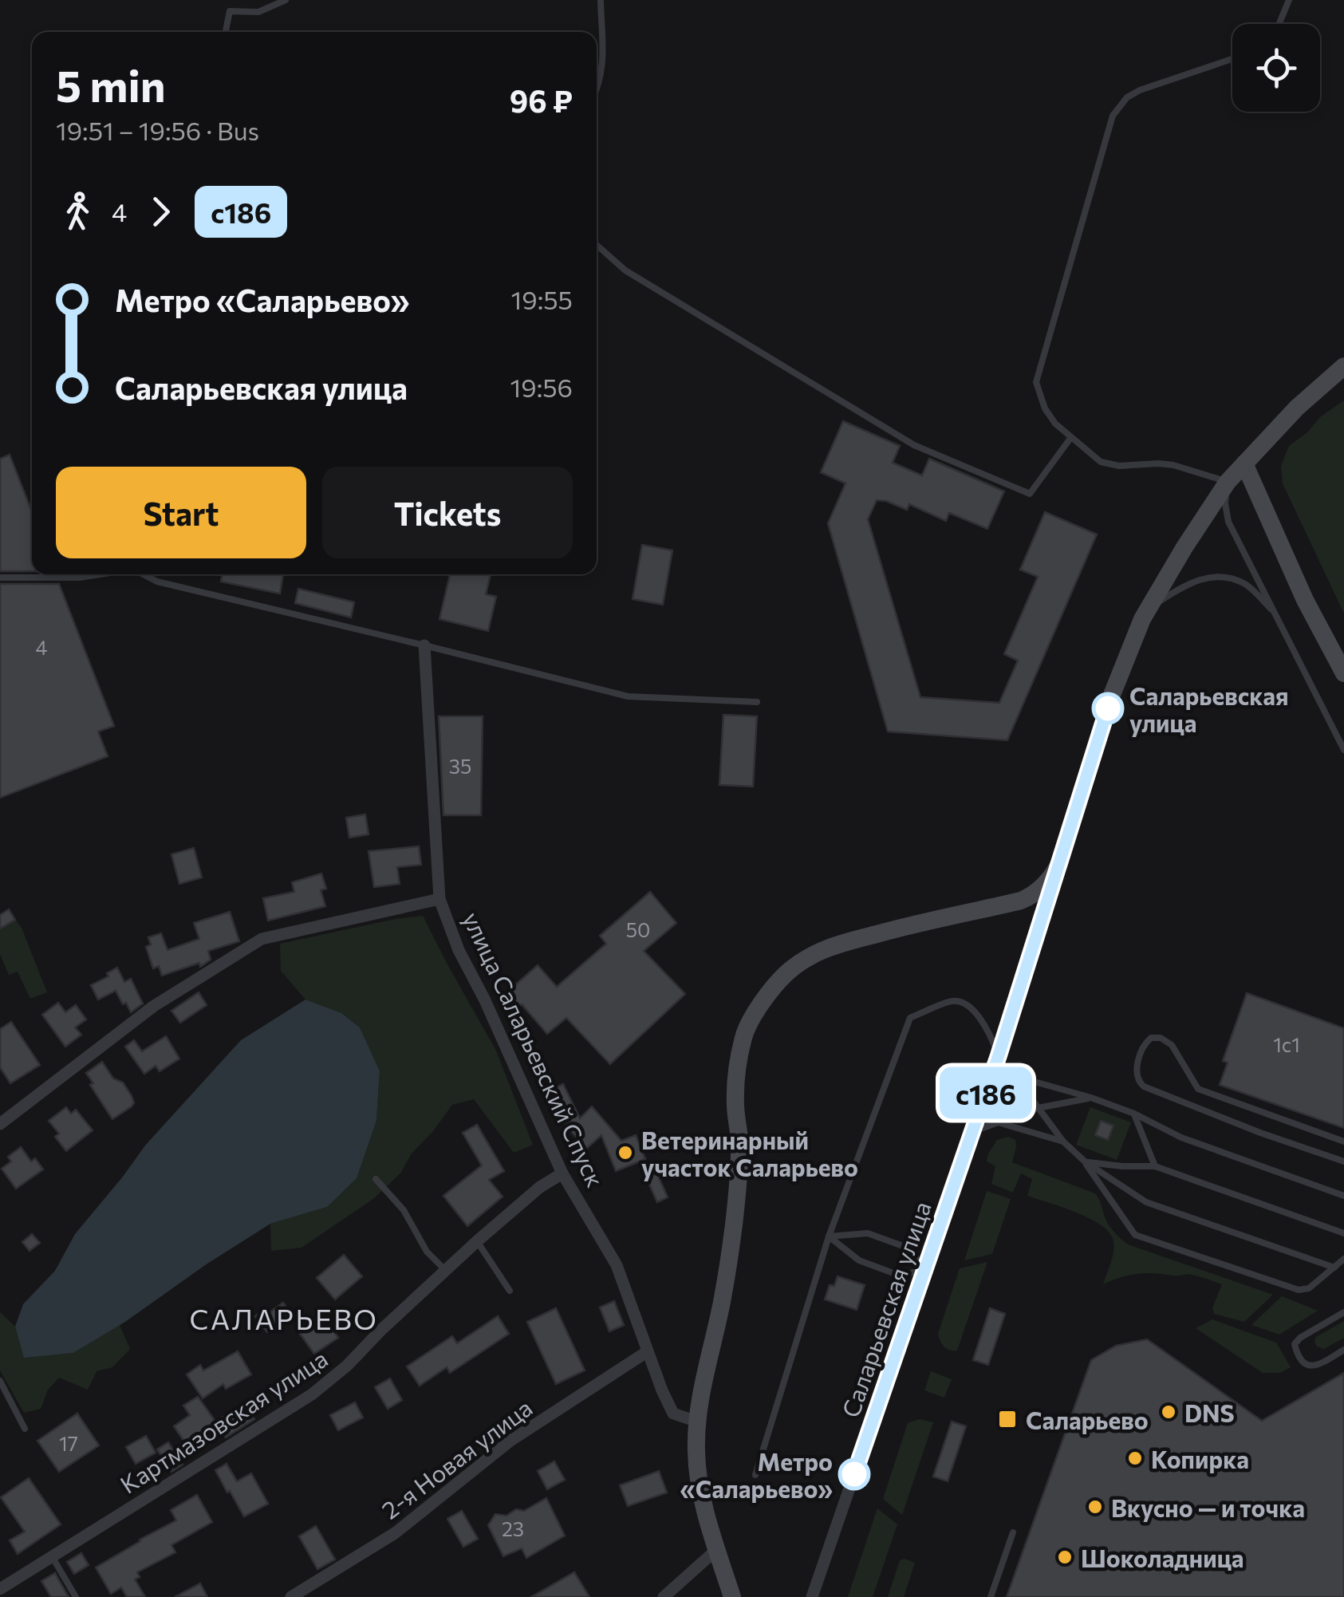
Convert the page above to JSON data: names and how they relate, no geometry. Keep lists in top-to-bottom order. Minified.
{"streets":{"street":["улица Саларьевский Спуск","Саларьевская улица","Картмазовская улица","2-я Новая улица"]},"crossings":[["улица Саларьевский Спуск","Картмазовская улица"],["улица Саларьевский Спуск","2-я Новая улица"]],"districts":["САЛАРЬЕВО"],"places":{"other":["Саларьевская улица","Ветеринарный участок Саларьево","DNS","Копирка","Метро «Саларьево»","Вкусно — и точка","Шоколадница"],"transit":["Саларьево"]},"lines":["bus line с186"],"house_numbers":["4","35","50","1с1","17","23"],"page":{"on_map":"с186","heading":["5 min","19:51 – 19:56 · Bus","96 ₽"],"legs":["4","с186"],"list":[{"name":"Метро «Саларьево»","value":"19:55"},{"name":"Саларьевская улица","value":"19:56"}],"buttons":["Start","Tickets"]}}
